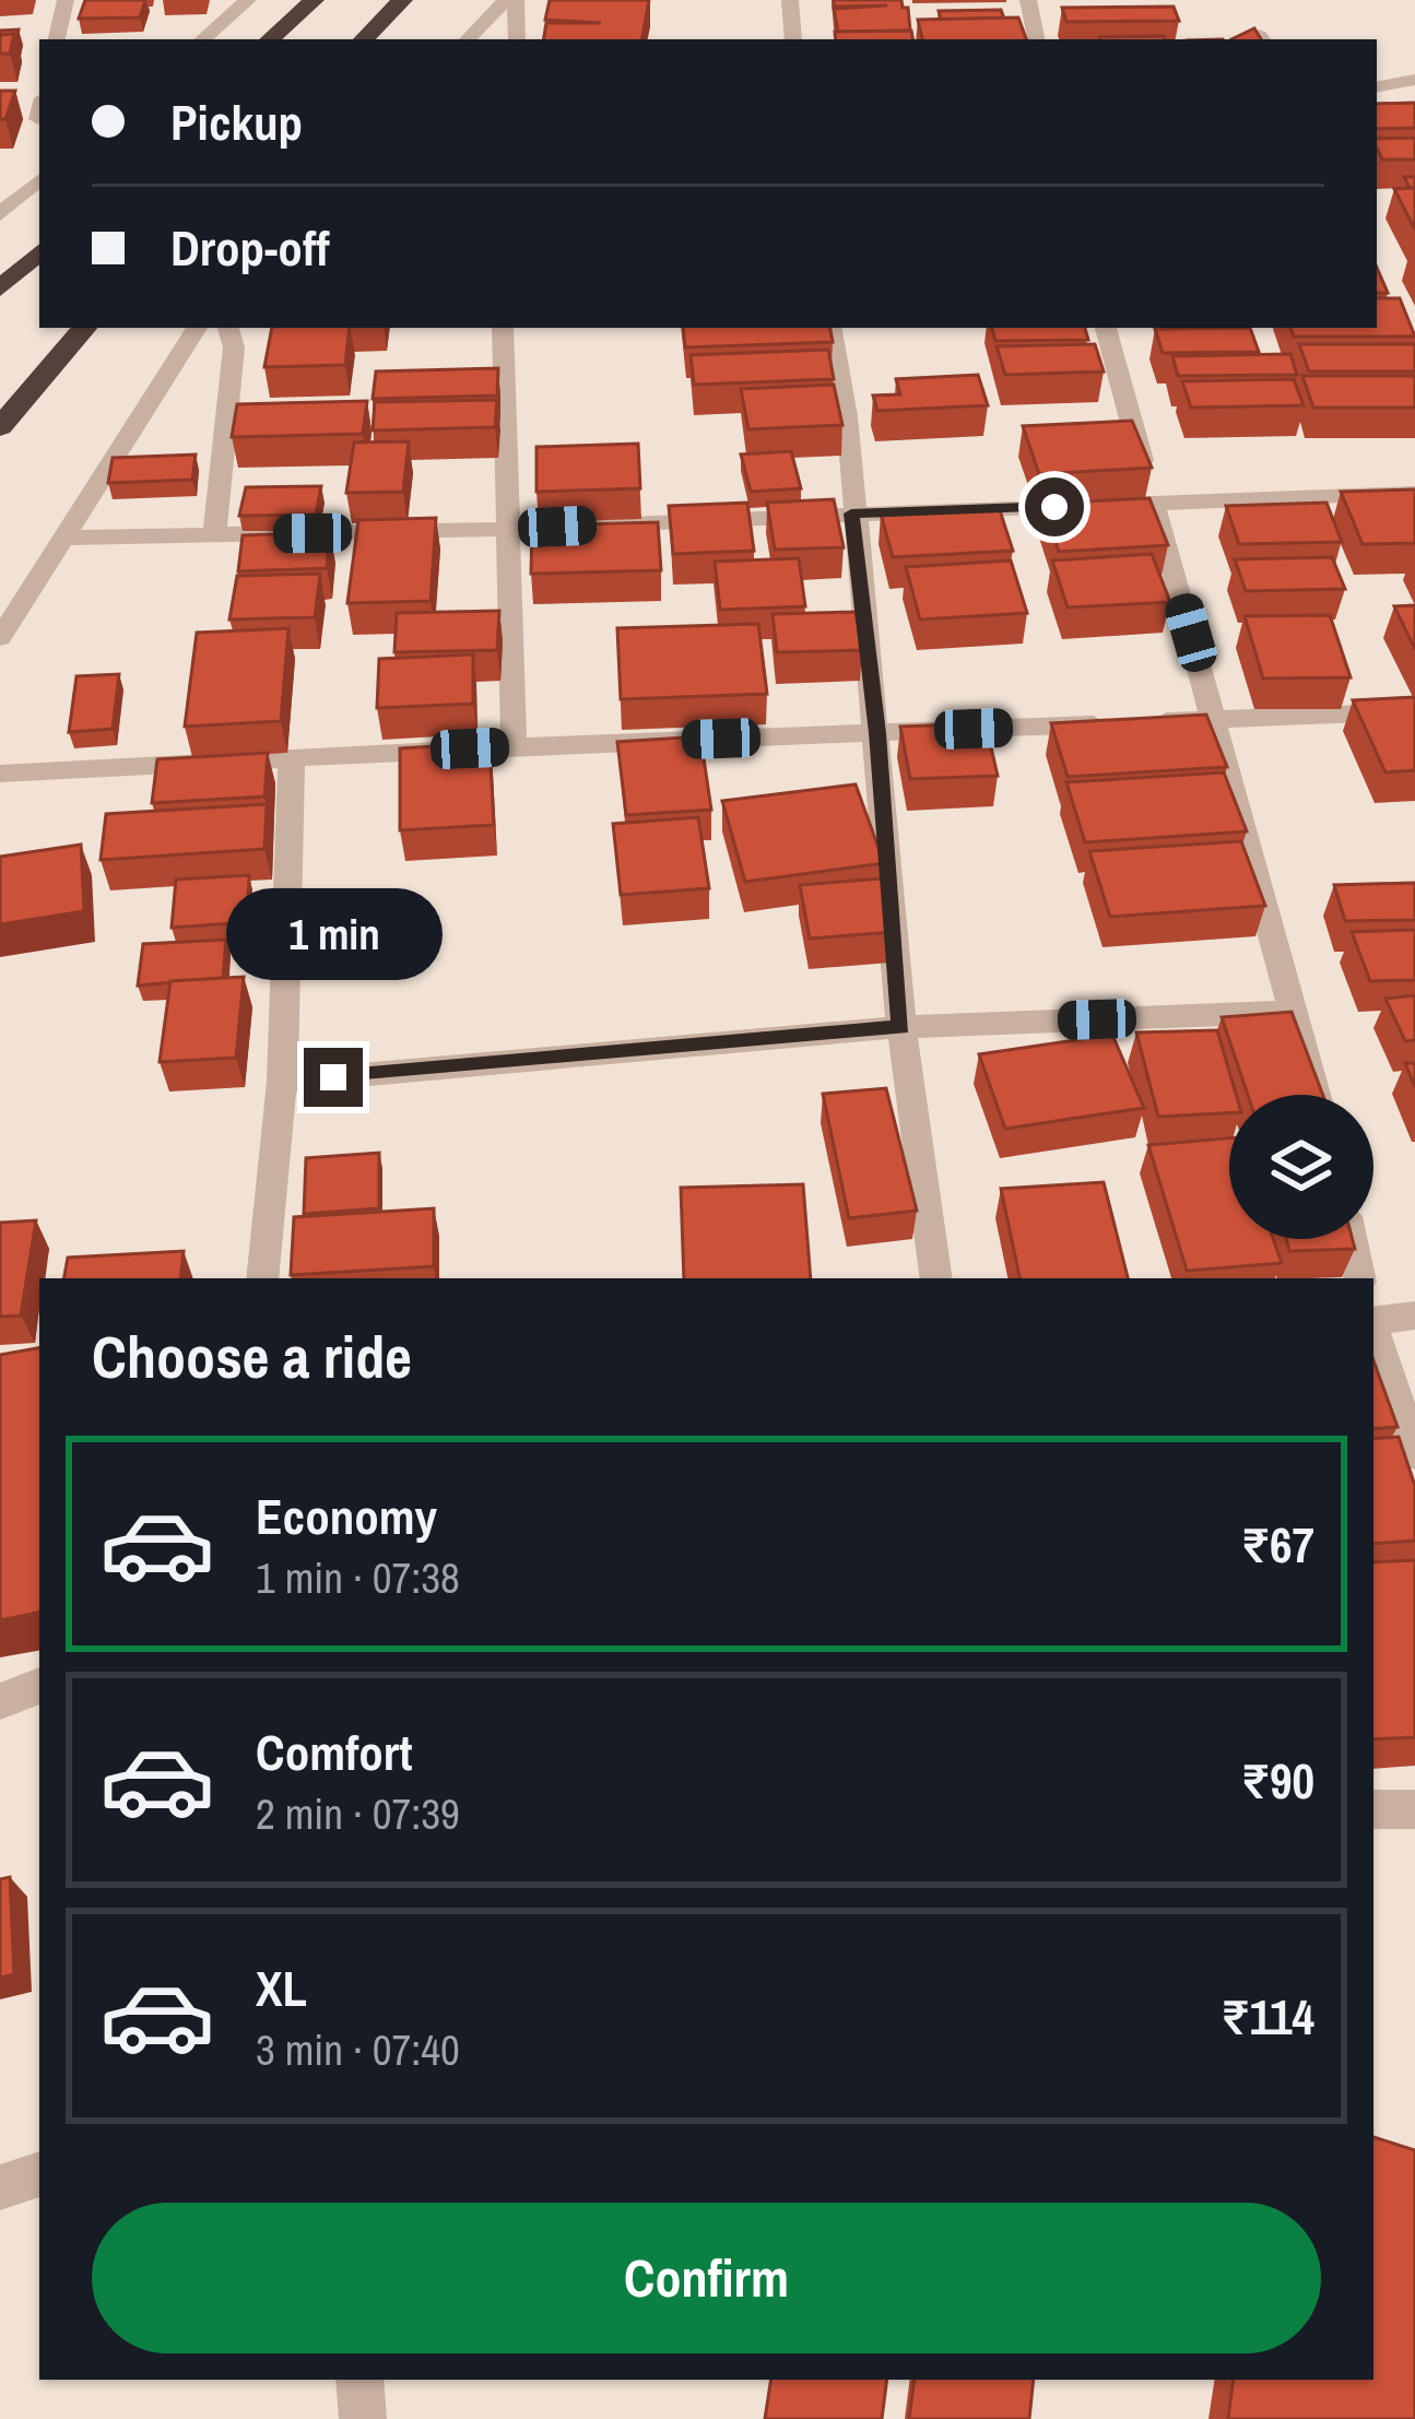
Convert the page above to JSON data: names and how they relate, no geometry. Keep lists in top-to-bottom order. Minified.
{"page":{"banner":["Pickup","Drop-off"],"bubble":"1 min","heading":"Choose a ride","list":[{"name":"Economy","note":"1 min · 07:38","value":"₹67"},{"name":"Comfort","note":"2 min · 07:39","value":"₹90"},{"name":"XL","note":"3 min · 07:40","value":"₹114"}],"buttons":"Confirm"}}
